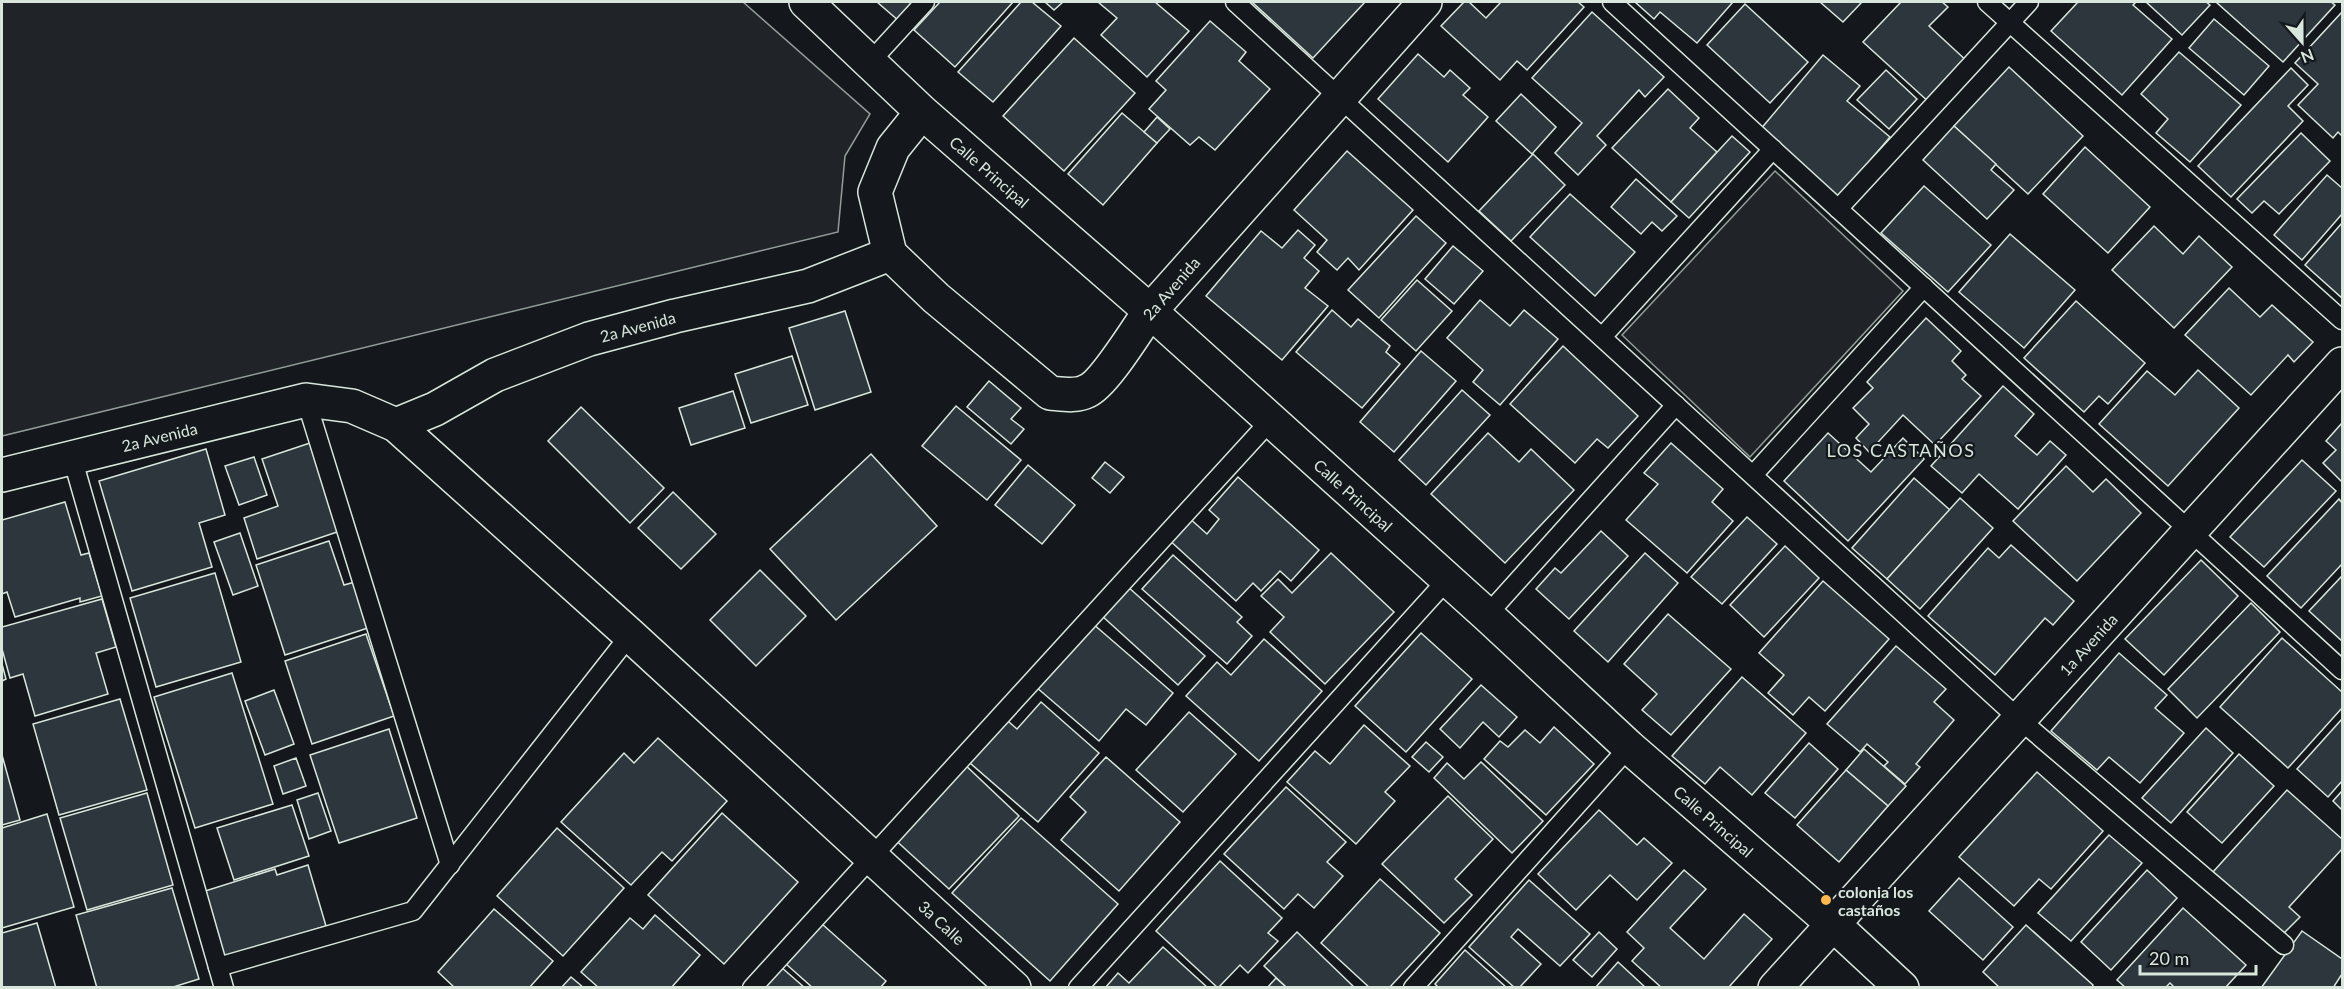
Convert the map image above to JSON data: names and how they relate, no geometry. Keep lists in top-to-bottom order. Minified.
{"streets":{"street":["Calle Principal","2a Avenida","1a Avenida","3a Calle"]},"crossings":[["Calle Principal","2a Avenida"],["Calle Principal","1a Avenida"],["2a Avenida","3a Calle"]],"districts":["LOS CASTAÑOS"],"places":["colonia los castaños"],"scale_bar":"20 m","north":"bottom"}
